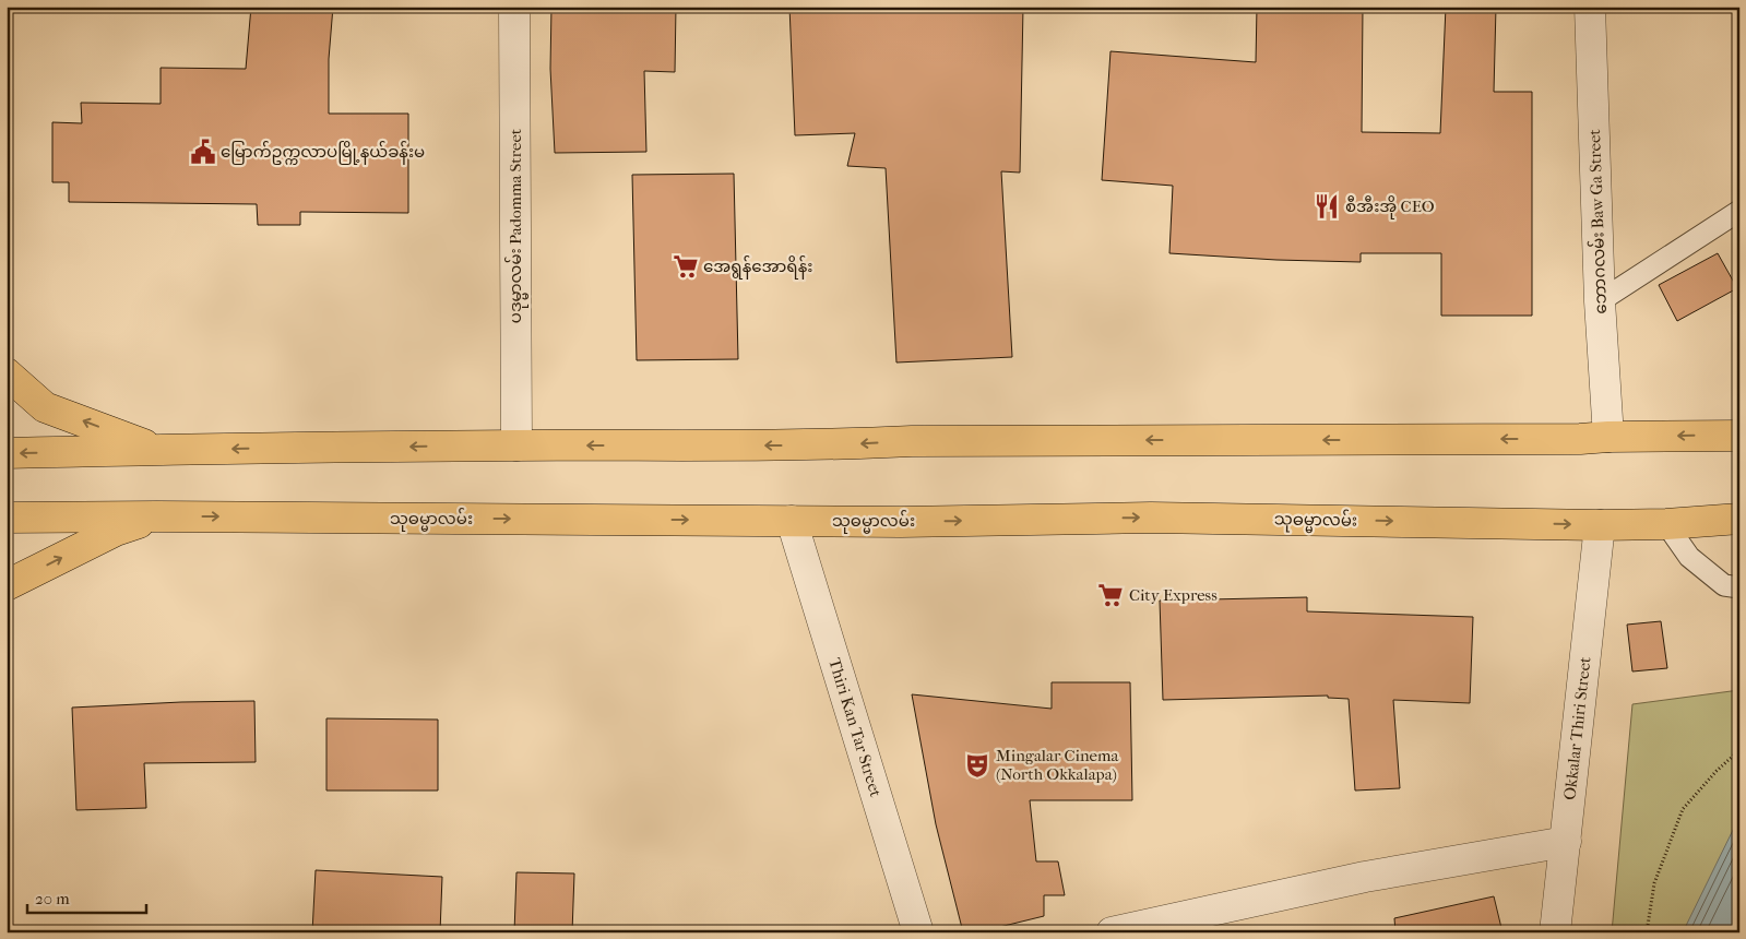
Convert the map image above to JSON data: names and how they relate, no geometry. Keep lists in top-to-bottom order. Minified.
{"streets":{"main road":["သုဓမ္မာလမ်း"],"street":["ဘောဂလမ်း Baw Ga Street","ပဒုမ္မာလမ်း Padomma Street","Thiri Kan Tar Street","Okkalar Thiri Street"]},"crossings":[["သုဓမ္မာလမ်း","Thiri Kan Tar Street"],["သုဓမ္မာလမ်း","Okkalar Thiri Street"]],"places":{"public building":["မြောက်ဥက္ကလာပမြို့နယ်ခန်းမ"],"restaurant":["စီအီးအို CEO"],"supermarket":["အေရွန်အောရိန်း","City Express"],"theatre":["Mingalar Cinema (North Okkalapa)"]},"scale_bar":"20 m"}
